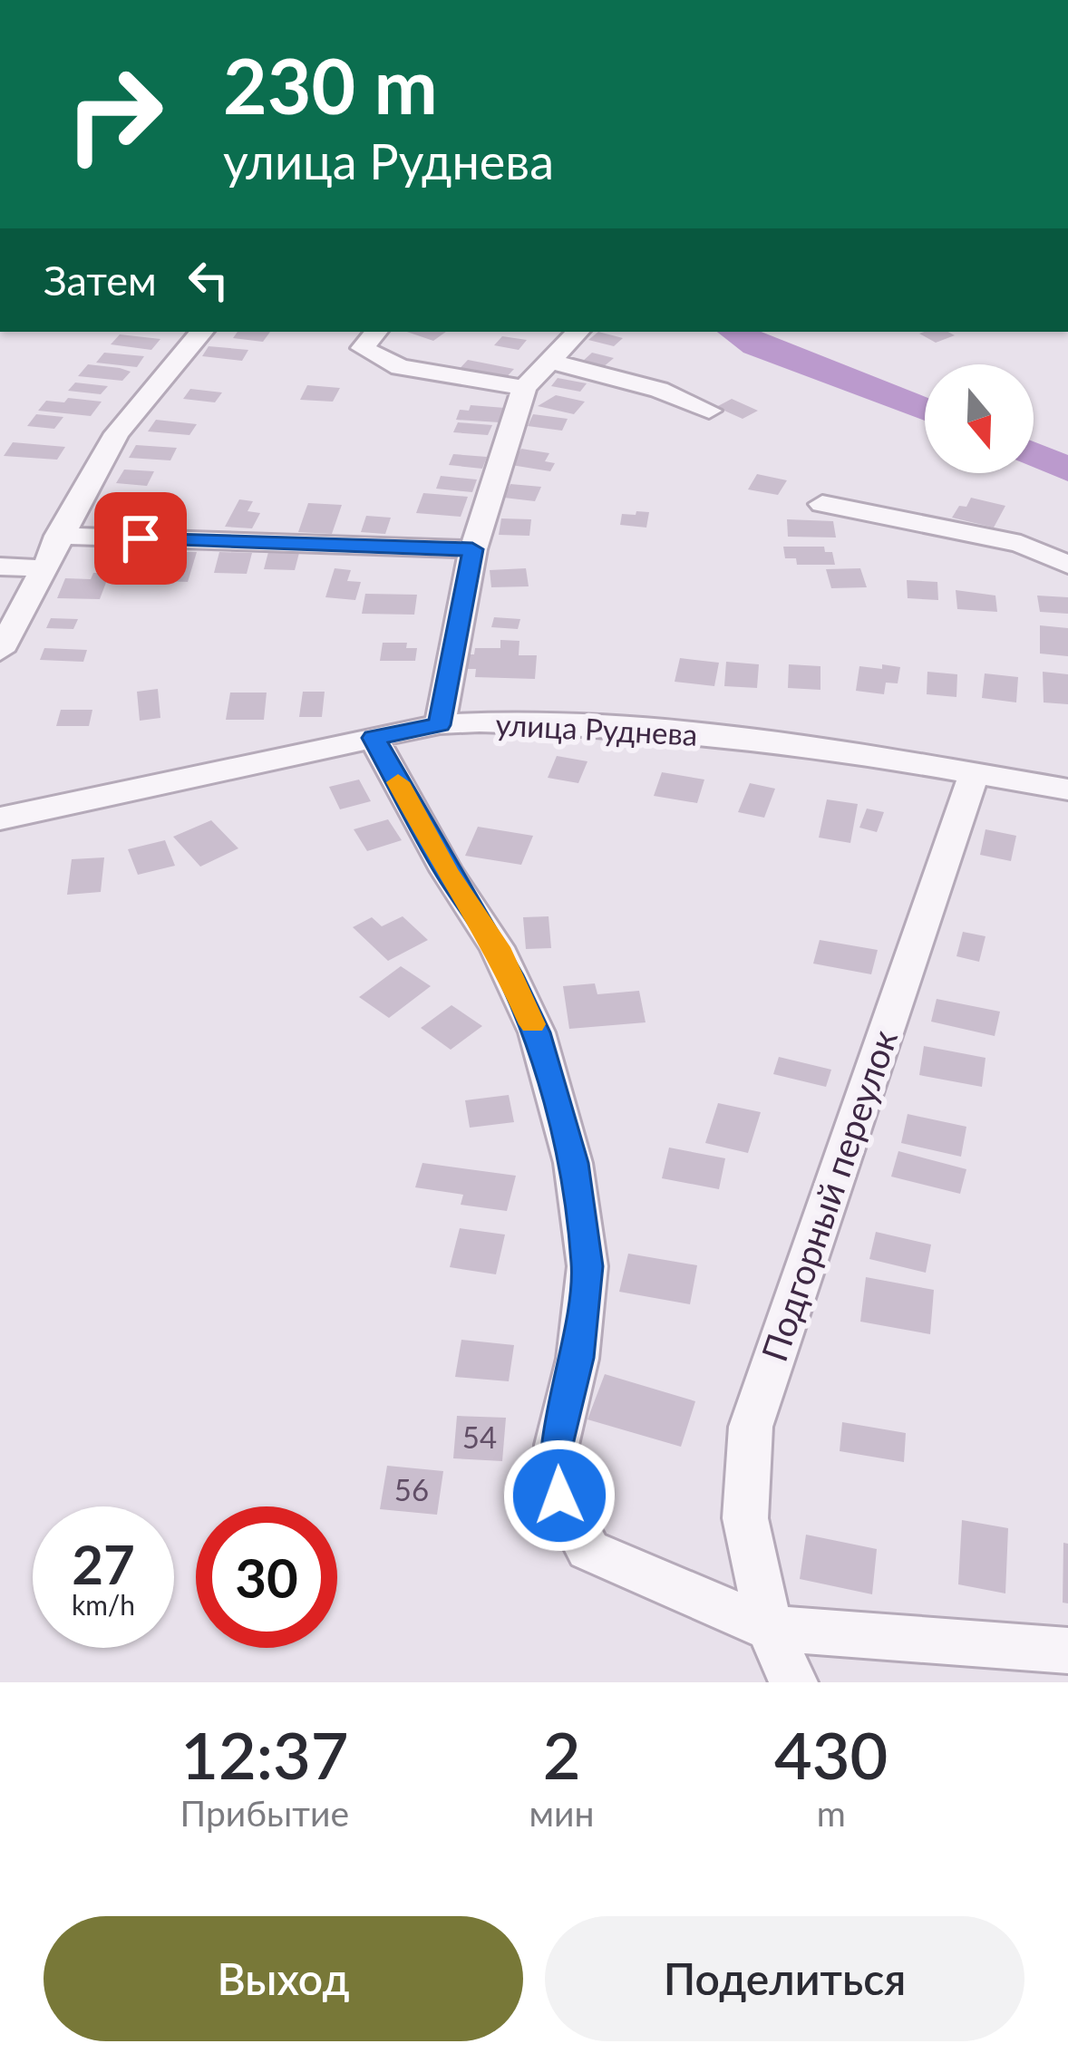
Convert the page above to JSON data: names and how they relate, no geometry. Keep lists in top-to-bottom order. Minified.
{"streets":{"street":["улица Руднева","Подгорный переулок"]},"crossings":[["улица Руднева","Подгорный переулок"]],"house_numbers":["54","56"],"north":"bottom","page":{"turn":["230 m","улица Руднева"],"then":"Затем","speed":"27 km/h","limit":"30","eta":["12:37","Прибытие","2","мин","430","m"],"buttons":["Выход","Поделиться"]}}
